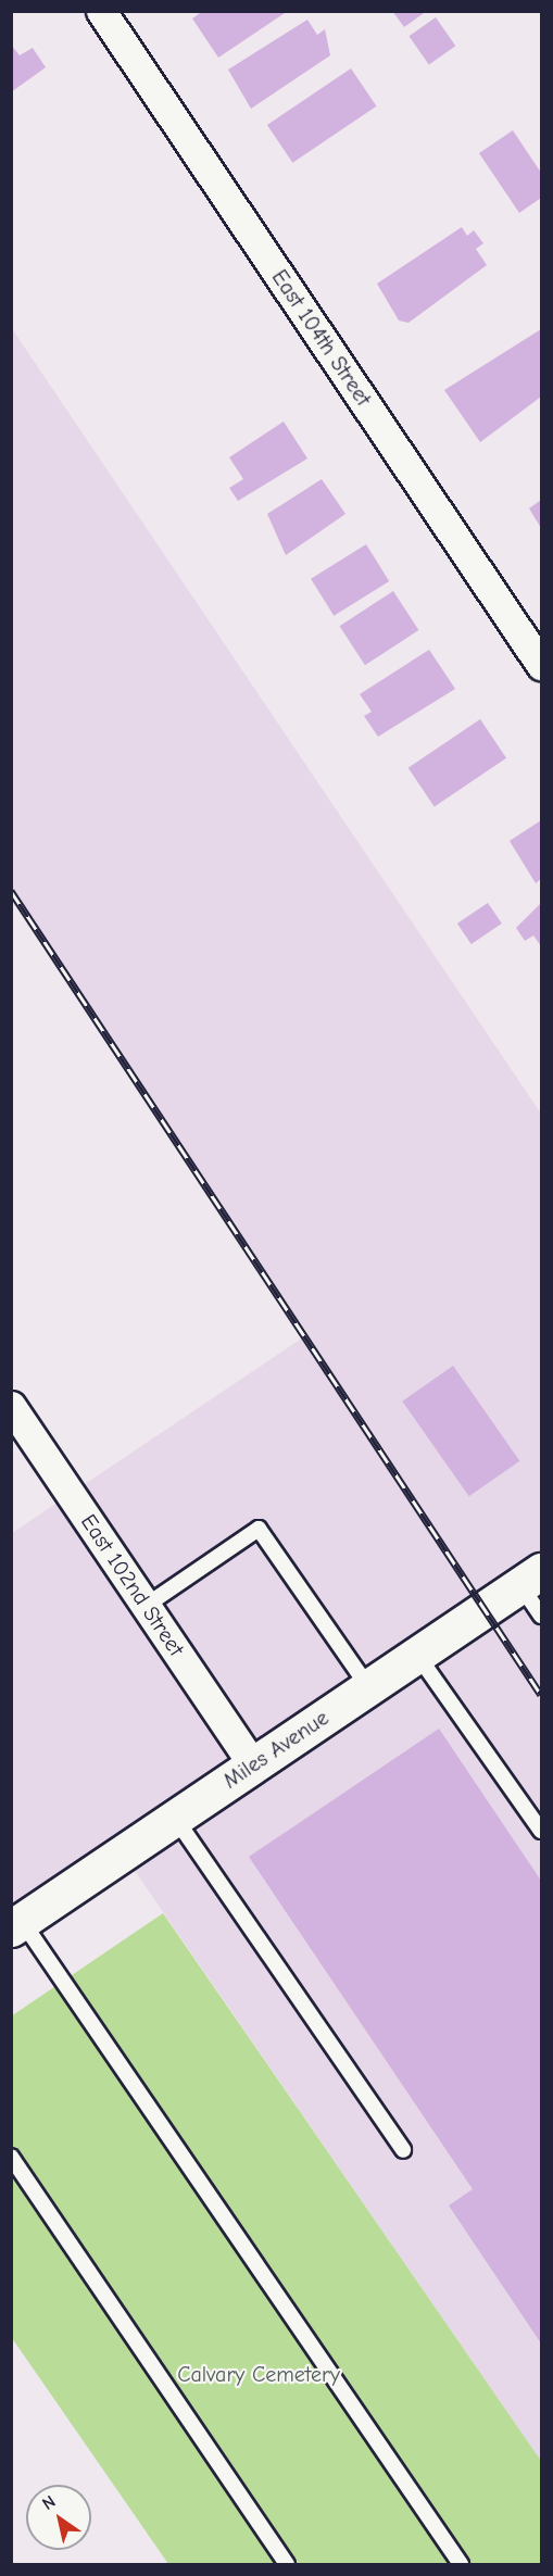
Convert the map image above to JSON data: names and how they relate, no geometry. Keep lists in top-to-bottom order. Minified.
{"streets":{"main road":["Miles Avenue"],"street":["East 104th Street","East 102nd Street"]},"crossings":[["East 102nd Street","Miles Avenue"]],"parks":["Calvary Cemetery"],"north":"top left"}
